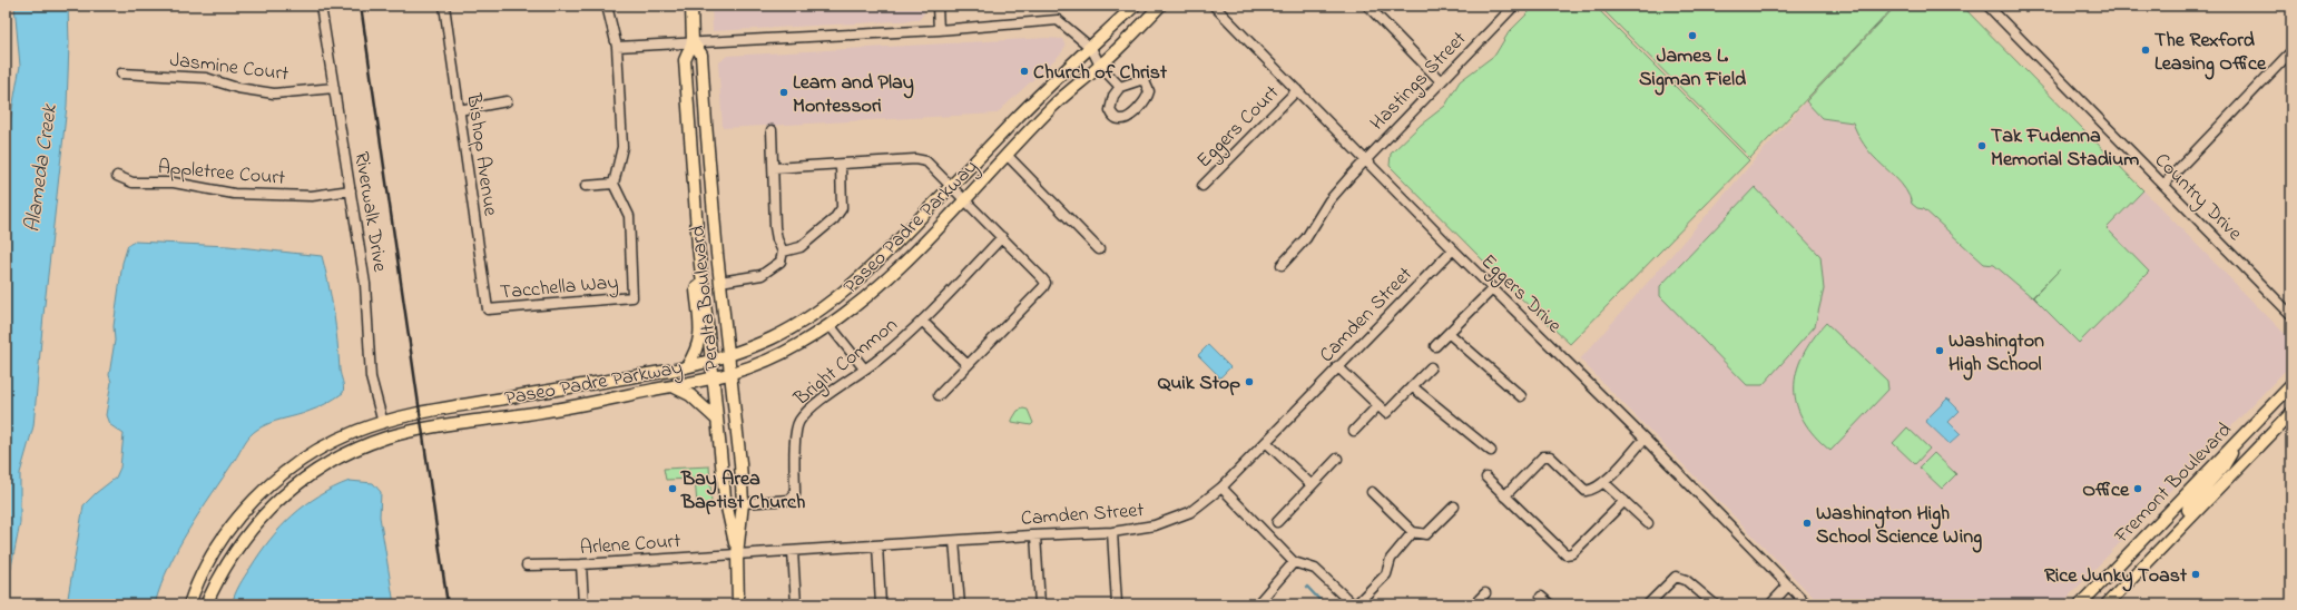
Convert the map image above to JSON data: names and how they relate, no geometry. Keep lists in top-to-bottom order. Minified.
{"streets":{"main road":["Paseo Padre Parkway","Peralta Boulevard","Fremont Boulevard"],"street":["Jasmine Court","Hastings Street","Eggers Court","Bishop Avenue","Appletree Court","Country Drive","Riverwalk Drive","Tacchella Way","Eggers Drive","Camden Street","Bright Common","Arlene Court"]},"crossings":[["Jasmine Court","Riverwalk Drive"],["Hastings Street","Eggers Drive"],["Eggers Court","Eggers Drive"],["Bishop Avenue","Tacchella Way"],["Appletree Court","Riverwalk Drive"],["Riverwalk Drive","Paseo Padre Parkway"],["Paseo Padre Parkway","Peralta Boulevard"],["Eggers Drive","Camden Street"],["Peralta Boulevard","Camden Street"],["Peralta Boulevard","Bright Common"],["Peralta Boulevard","Arlene Court"],["Camden Street","Arlene Court"]],"water":["Alameda Creek"],"places":["James L. Sigman Field","The Rexford Leasing Office","Church of Christ","Learn and Play Montessori","Tak Fudenna Memorial Stadium","Washington High School","Quik Stop","Bay Area Baptist Church","Office","Washington High School Science Wing","Rice Junky Toast"]}
